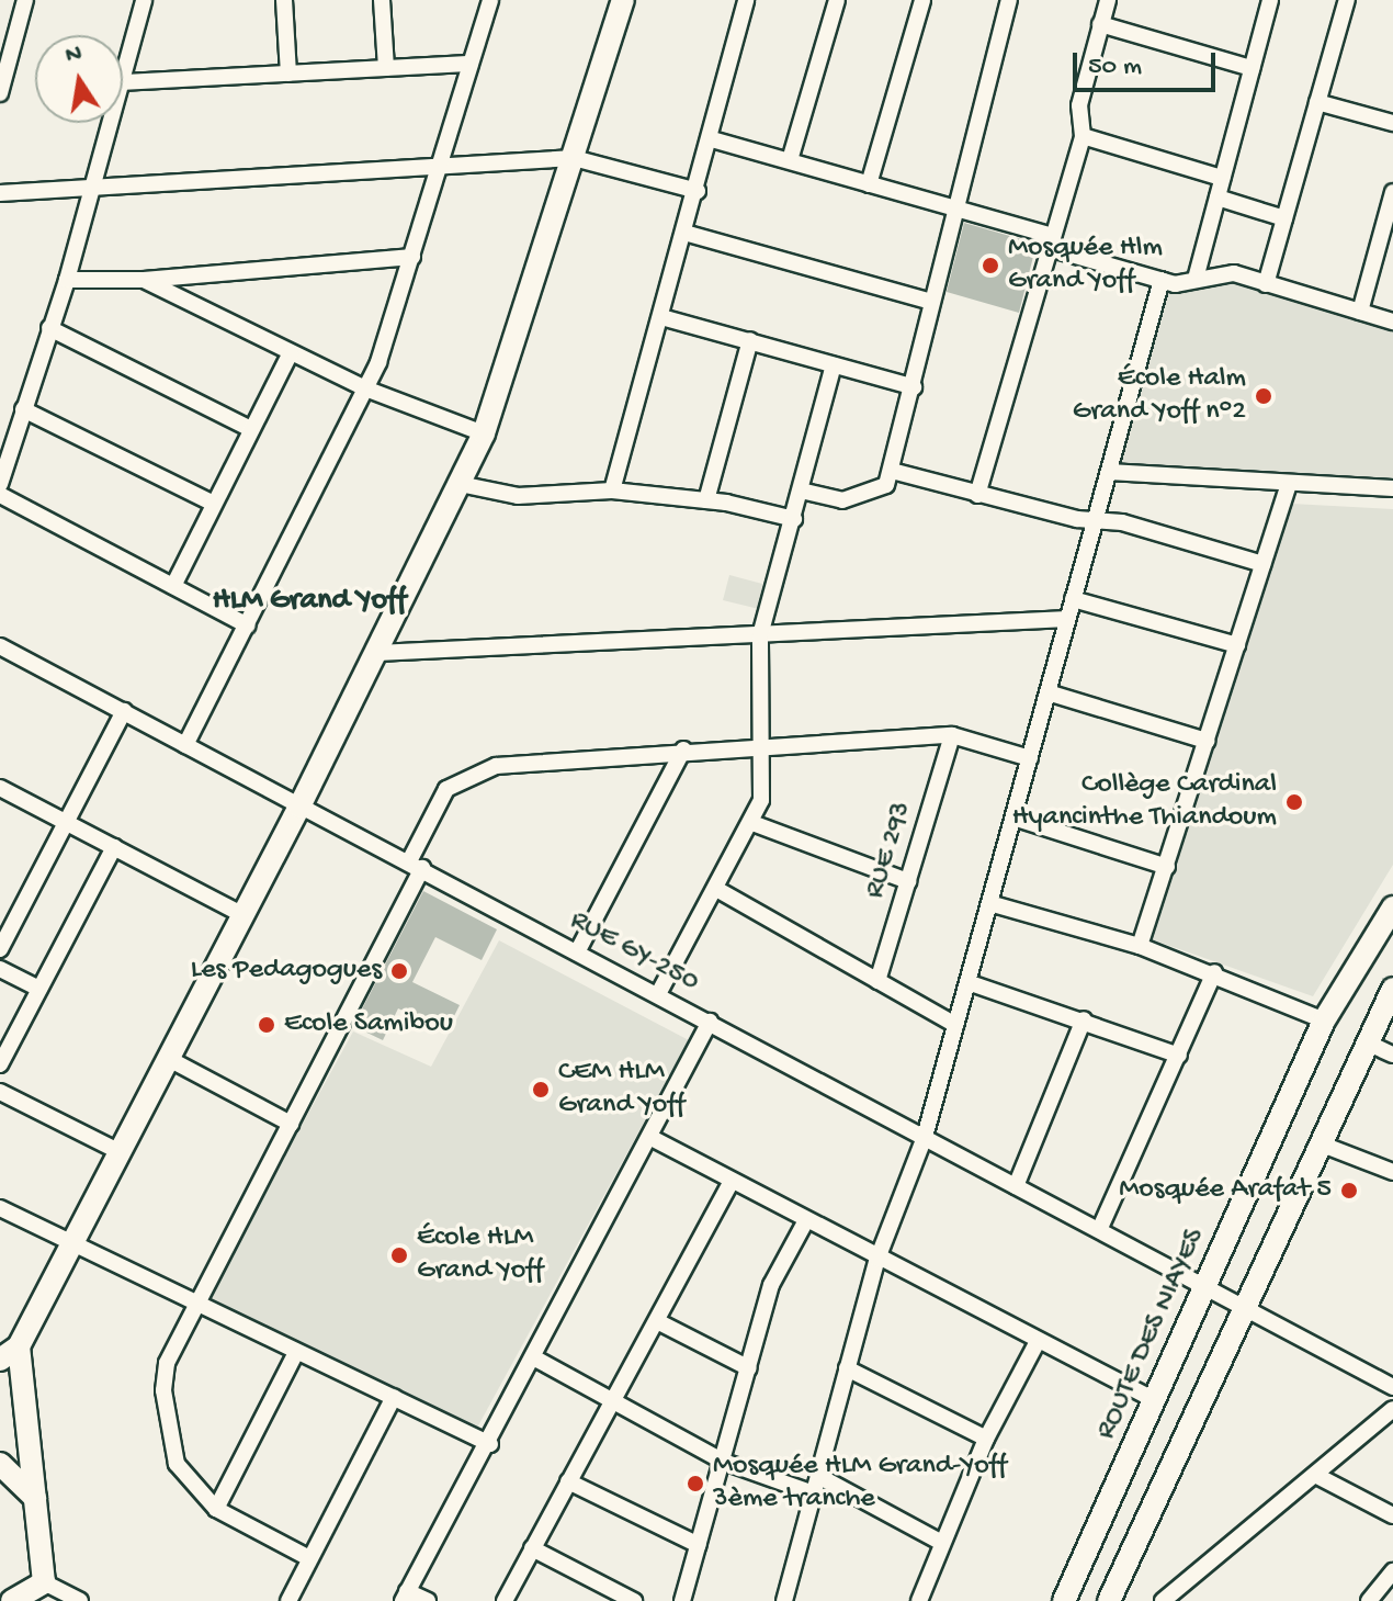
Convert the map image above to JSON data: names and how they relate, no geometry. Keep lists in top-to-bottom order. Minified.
{"streets":{"street":["RUE 293","RUE GY-250","ROUTE DES NIAYES"]},"crossings":[["RUE GY-250","ROUTE DES NIAYES"]],"districts":["HLM Grand Yoff"],"places":["Mosquée Hlm Grand Yoff","École Halm Grand Yoff n°2","Collège Cardinal Hyancinthe Thiandoum","Les Pedagogues","Ecole Samibou","CEM HLM Grand Yoff","Mosquée Arafat 5","École HLM Grand Yoff","Mosquée HLM Grand-Yoff 3ème tranche"],"scale_bar":"50 m","north":"top"}
